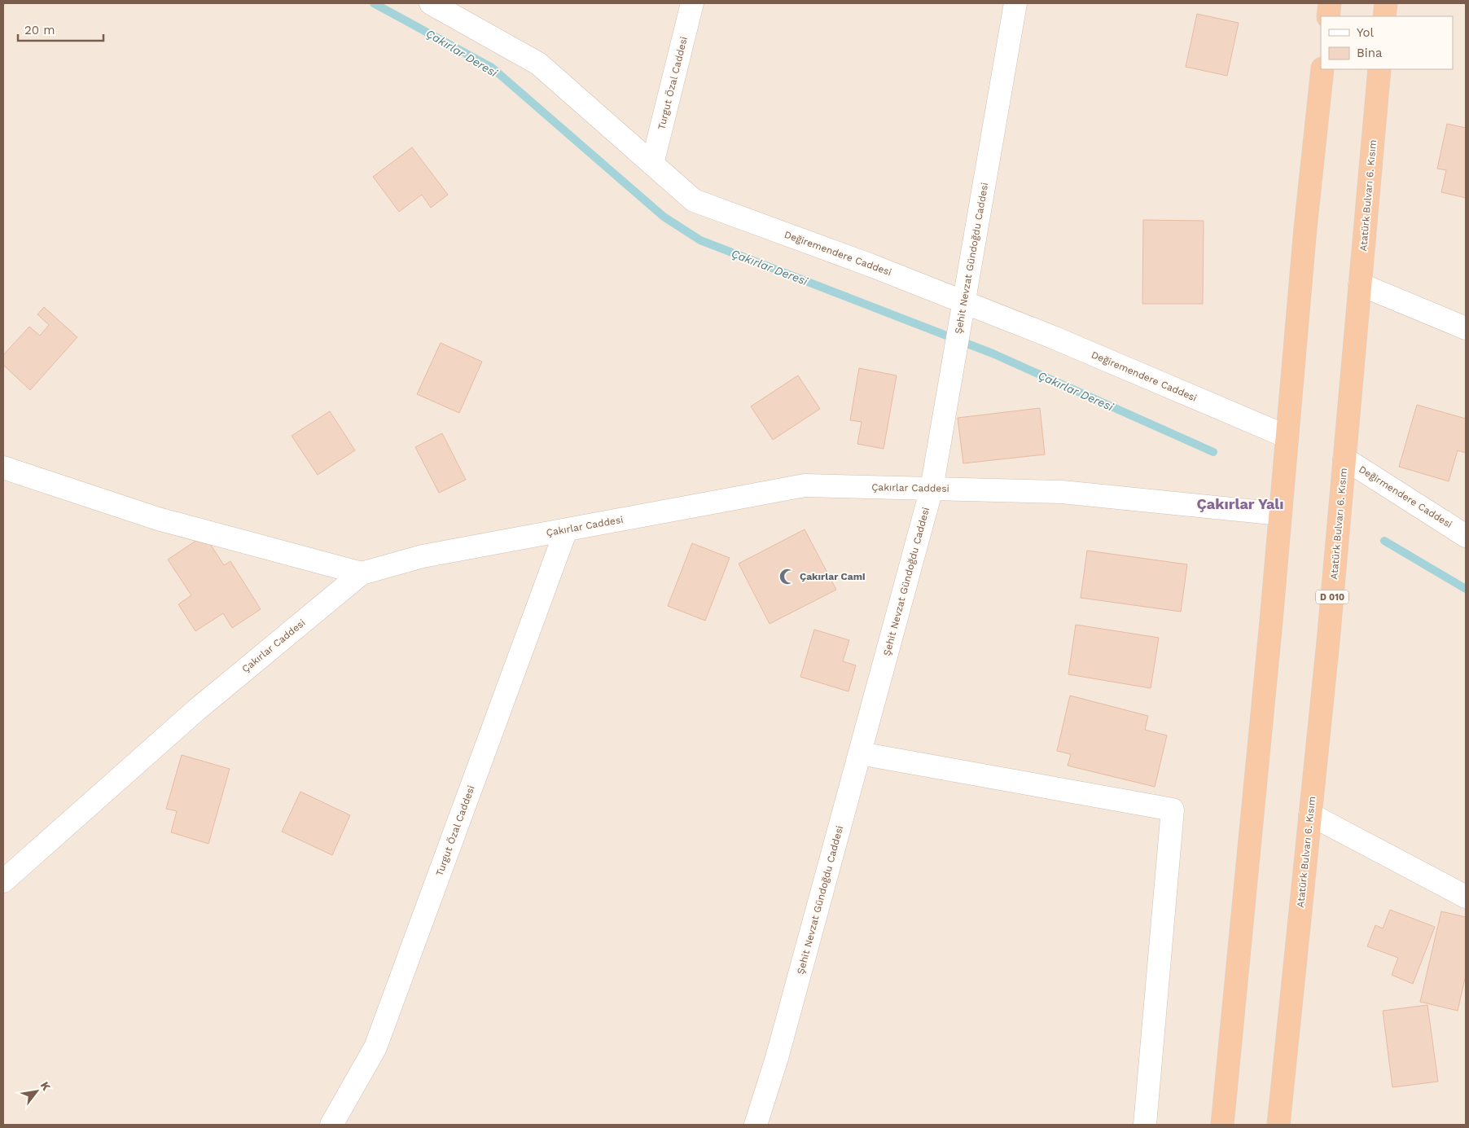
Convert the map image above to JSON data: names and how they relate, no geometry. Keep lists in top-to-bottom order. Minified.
{"streets":{"highway":["Atatürk Bulvarı 6. Kısım","D 010"],"street":["Turgut Özal Caddesi","Değiremendere Caddesi","Şehit Nevzat Gündoğdu Caddesi","Çakırlar Caddesi","Değirmendere Caddesi"]},"crossings":[["Turgut Özal Caddesi","Değiremendere Caddesi"],["Turgut Özal Caddesi","Çakırlar Caddesi"],["Atatürk Bulvarı 6. Kısım","Değirmendere Caddesi"],["Değiremendere Caddesi","Şehit Nevzat Gündoğdu Caddesi"],["Şehit Nevzat Gündoğdu Caddesi","Çakırlar Caddesi"]],"districts":["Çakırlar Yalı"],"water":["Çakırlar Deresi"],"places":{"mosque":["Çakırlar Cami"]},"legend":["Yol","Bina"],"scale_bar":"20 m","north":"top right"}
